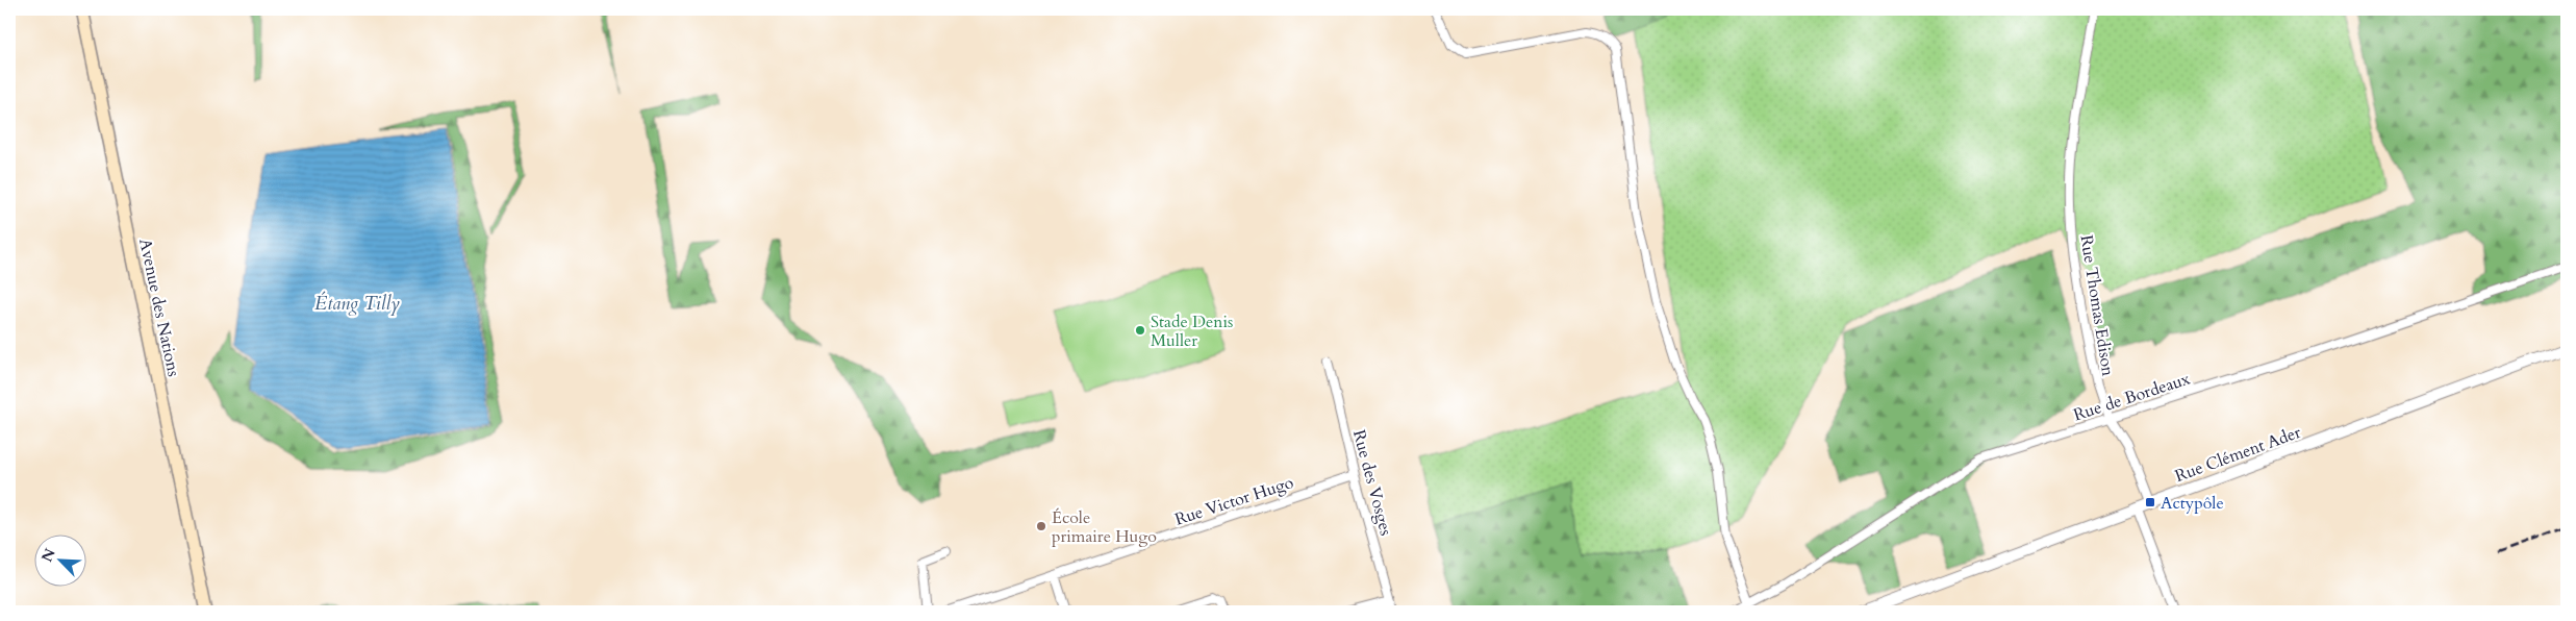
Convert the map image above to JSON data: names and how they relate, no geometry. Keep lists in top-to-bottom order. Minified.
{"streets":{"main road":["Avenue des Nations"],"street":["Rue Thomas Edison","Rue de Bordeaux","Rue Clément Ader","Rue des Vosges","Rue Victor Hugo"]},"crossings":[["Rue Thomas Edison","Rue de Bordeaux"],["Rue Thomas Edison","Rue Clément Ader"],["Rue des Vosges","Rue Victor Hugo"]],"water":["Étang Tilly"],"places":{"other":["Stade Denis Muller","École primaire Hugo"],"transit":["Actypôle"]},"north":"top left"}
